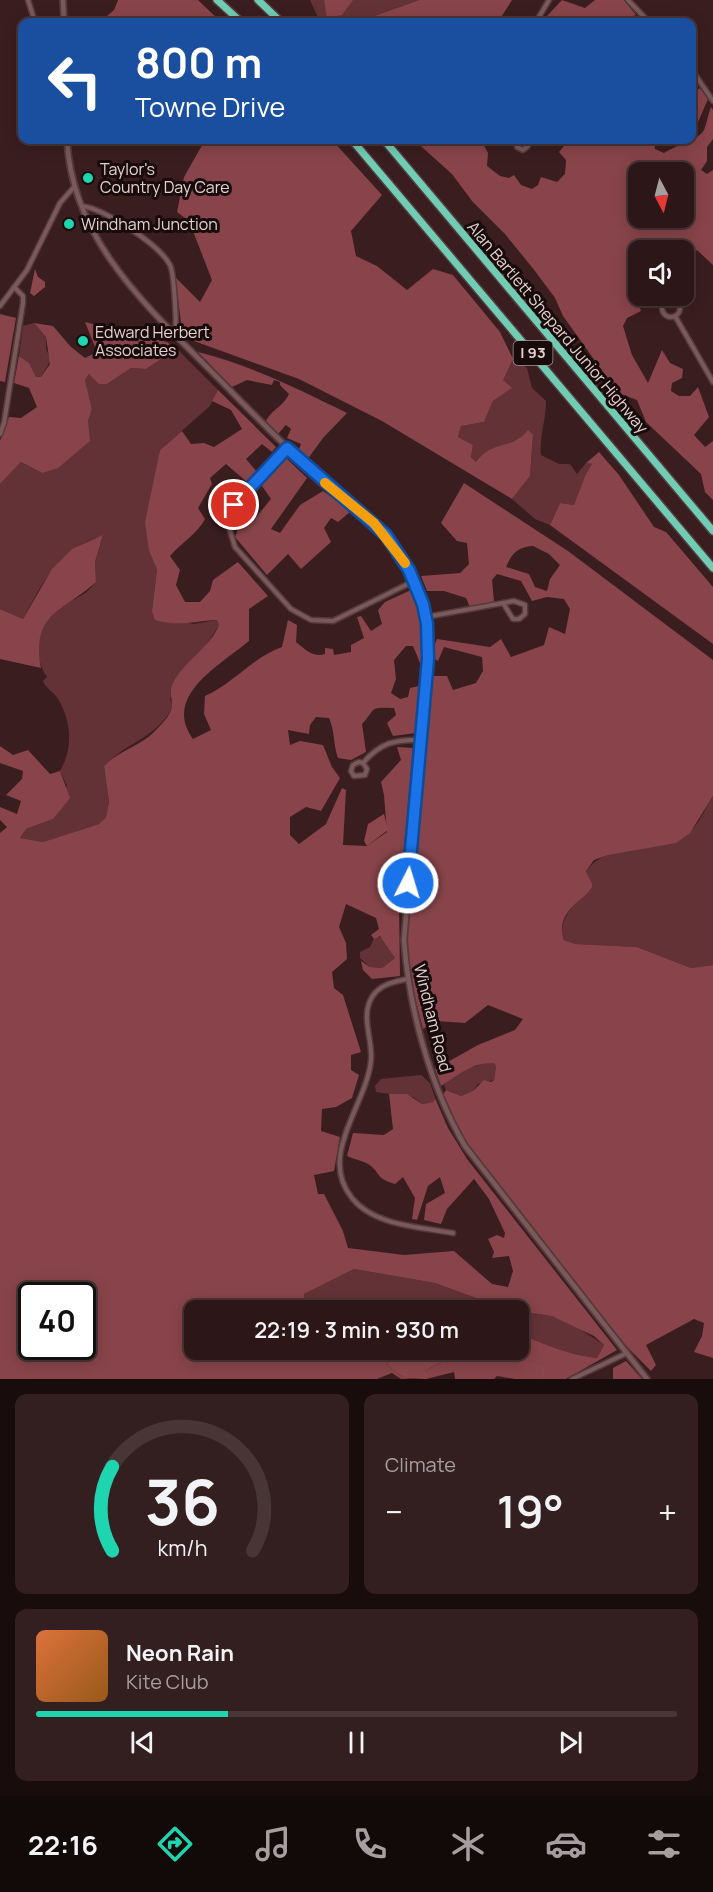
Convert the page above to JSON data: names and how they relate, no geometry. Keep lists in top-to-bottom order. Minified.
{"streets":{"highway":["Alan Bartlett Shepard Junior Highway","I 93"],"street":["Windham Road"]},"places":["Taylor's Country Day Care","Windham Junction","Edward Herbert Associates"],"north":"bottom","page":{"turn":["800 m","Towne Drive"],"limit":"40","trip":"22:19 · 3 min · 930 m","tile":"Climate","heat":["−","19°","+"],"song":["Neon Rain","Kite Club"],"tabs":"22:16","gauge":["36","km/h"]}}
